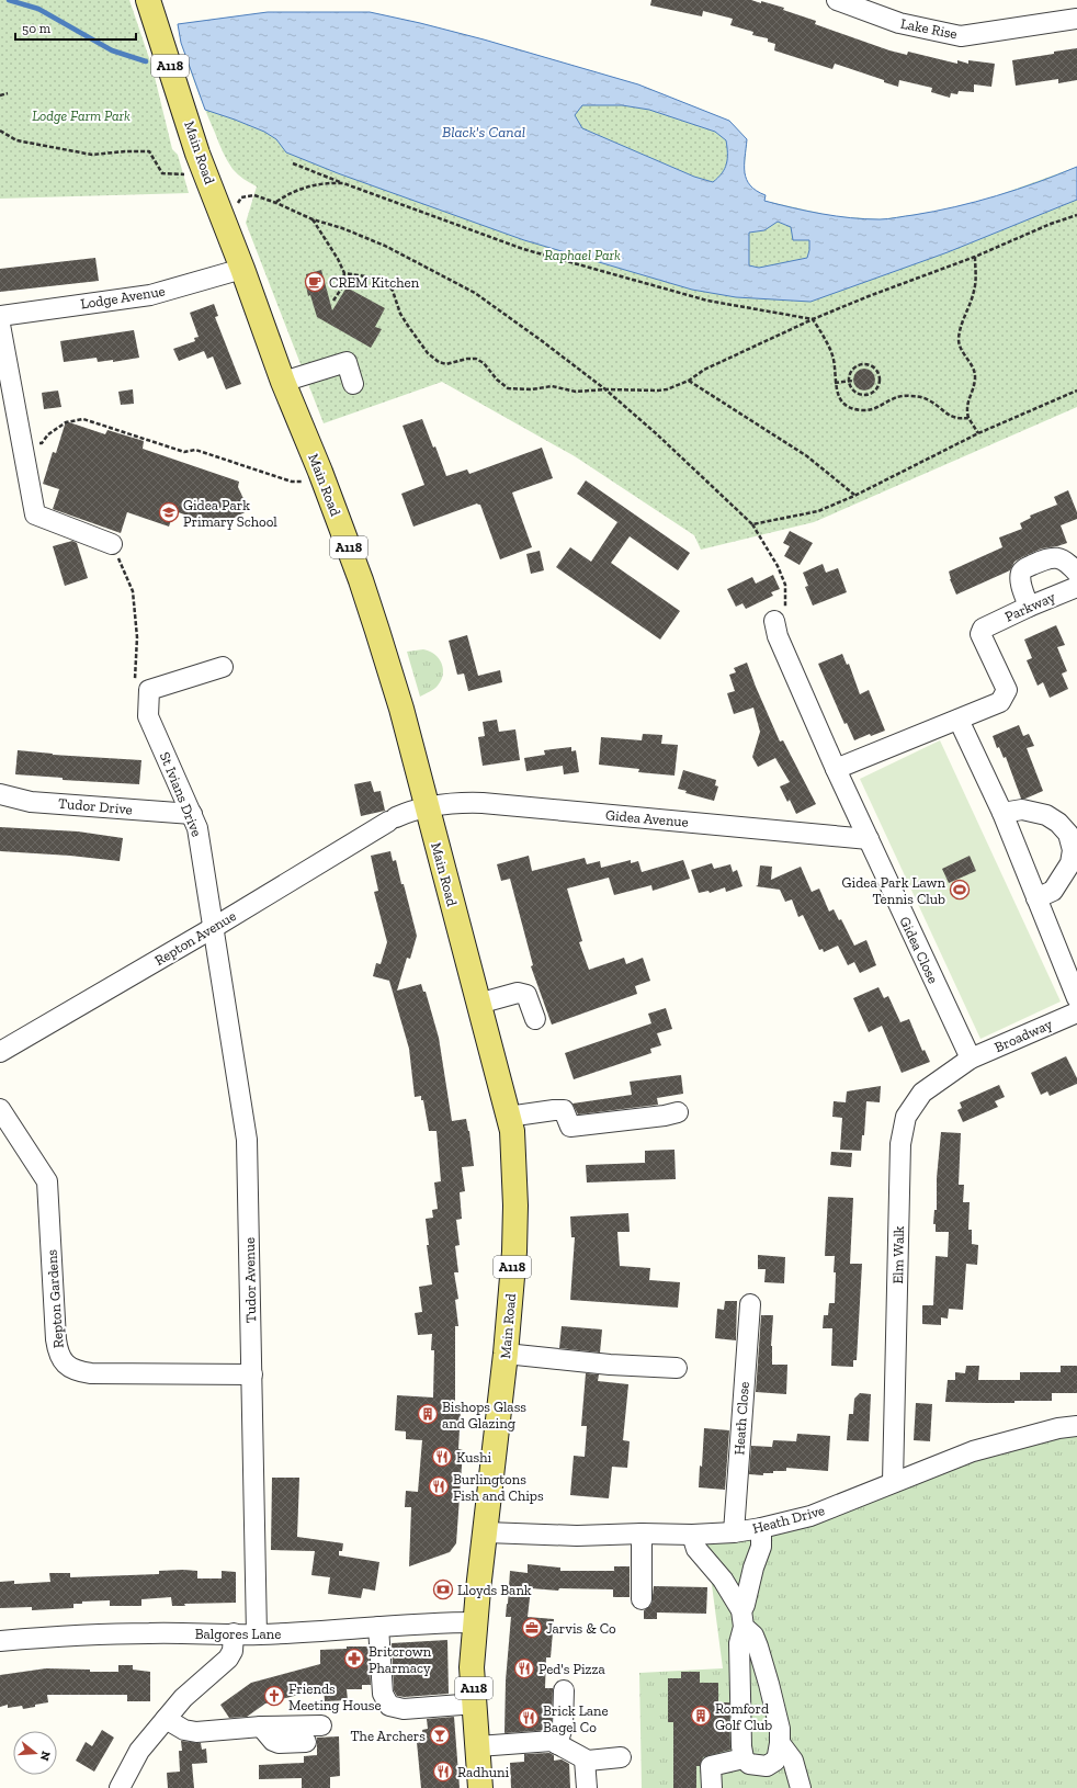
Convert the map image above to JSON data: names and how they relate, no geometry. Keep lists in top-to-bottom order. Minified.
{"streets":{"main road":["A118","Main Road"],"street":["Lake Rise","Lodge Avenue","Parkway","St Ivians Drive","Tudor Drive","Gidea Avenue","Repton Avenue","Gidea Close","Broadway","Elm Walk","Tudor Avenue","Repton Gardens","Heath Close","Heath Drive","Balgores Lane"]},"crossings":[["Main Road","Lodge Avenue"],["Main Road","Gidea Avenue"],["Main Road","Repton Avenue"],["Main Road","Heath Drive"],["Main Road","Balgores Lane"],["St Ivians Drive","Tudor Drive"],["St Ivians Drive","Repton Avenue"],["St Ivians Drive","Tudor Avenue"],["Gidea Avenue","Repton Avenue"],["Gidea Avenue","Gidea Close"],["Repton Avenue","Tudor Avenue"],["Gidea Close","Broadway"],["Gidea Close","Elm Walk"],["Broadway","Elm Walk"],["Elm Walk","Heath Drive"],["Tudor Avenue","Repton Gardens"],["Tudor Avenue","Balgores Lane"],["Heath Close","Heath Drive"]],"water":["Black's Canal"],"parks":["Lodge Farm Park","Raphael Park"],"places":{"cafe":["CREM Kitchen"],"school or university":["Gidea Park Primary School"],"sports":["Gidea Park Lawn Tennis Club"],"building":["Bishops Glass and Glazing","Romford Golf Club"],"restaurant":["Kushi","Burlingtons Fish and Chips","Ped's Pizza","Brick Lane Bagel Co","Radhuni"],"bank":["Lloyds Bank"],"office":["Jarvis & Co"],"pharmacy":["Britcrown Pharmacy"],"church":["Friends Meeting House"],"bar":["The Archers"]},"scale_bar":"50 m","north":"right"}
